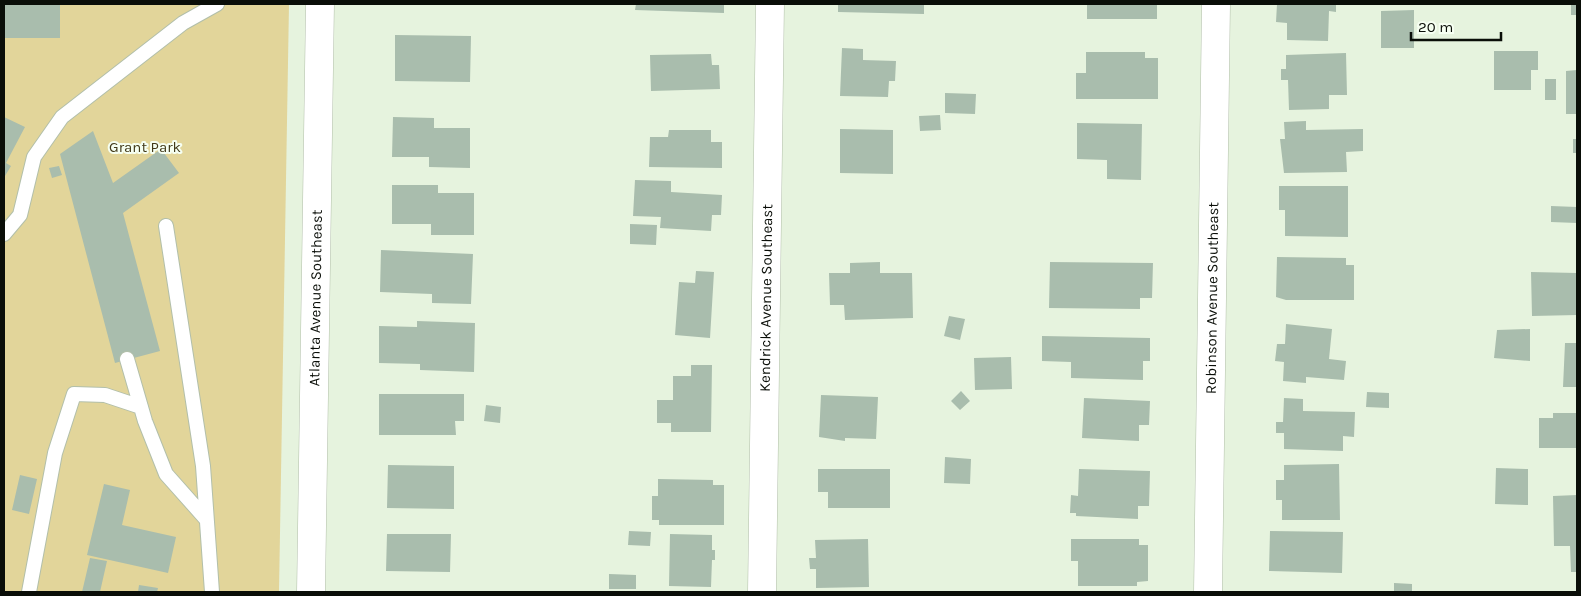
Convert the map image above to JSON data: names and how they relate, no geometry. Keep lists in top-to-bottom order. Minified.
{"streets":{"street":["Atlanta Avenue Southeast","Kendrick Avenue Southeast","Robinson Avenue Southeast"]},"parks":["Grant Park"],"scale_bar":"20 m"}
